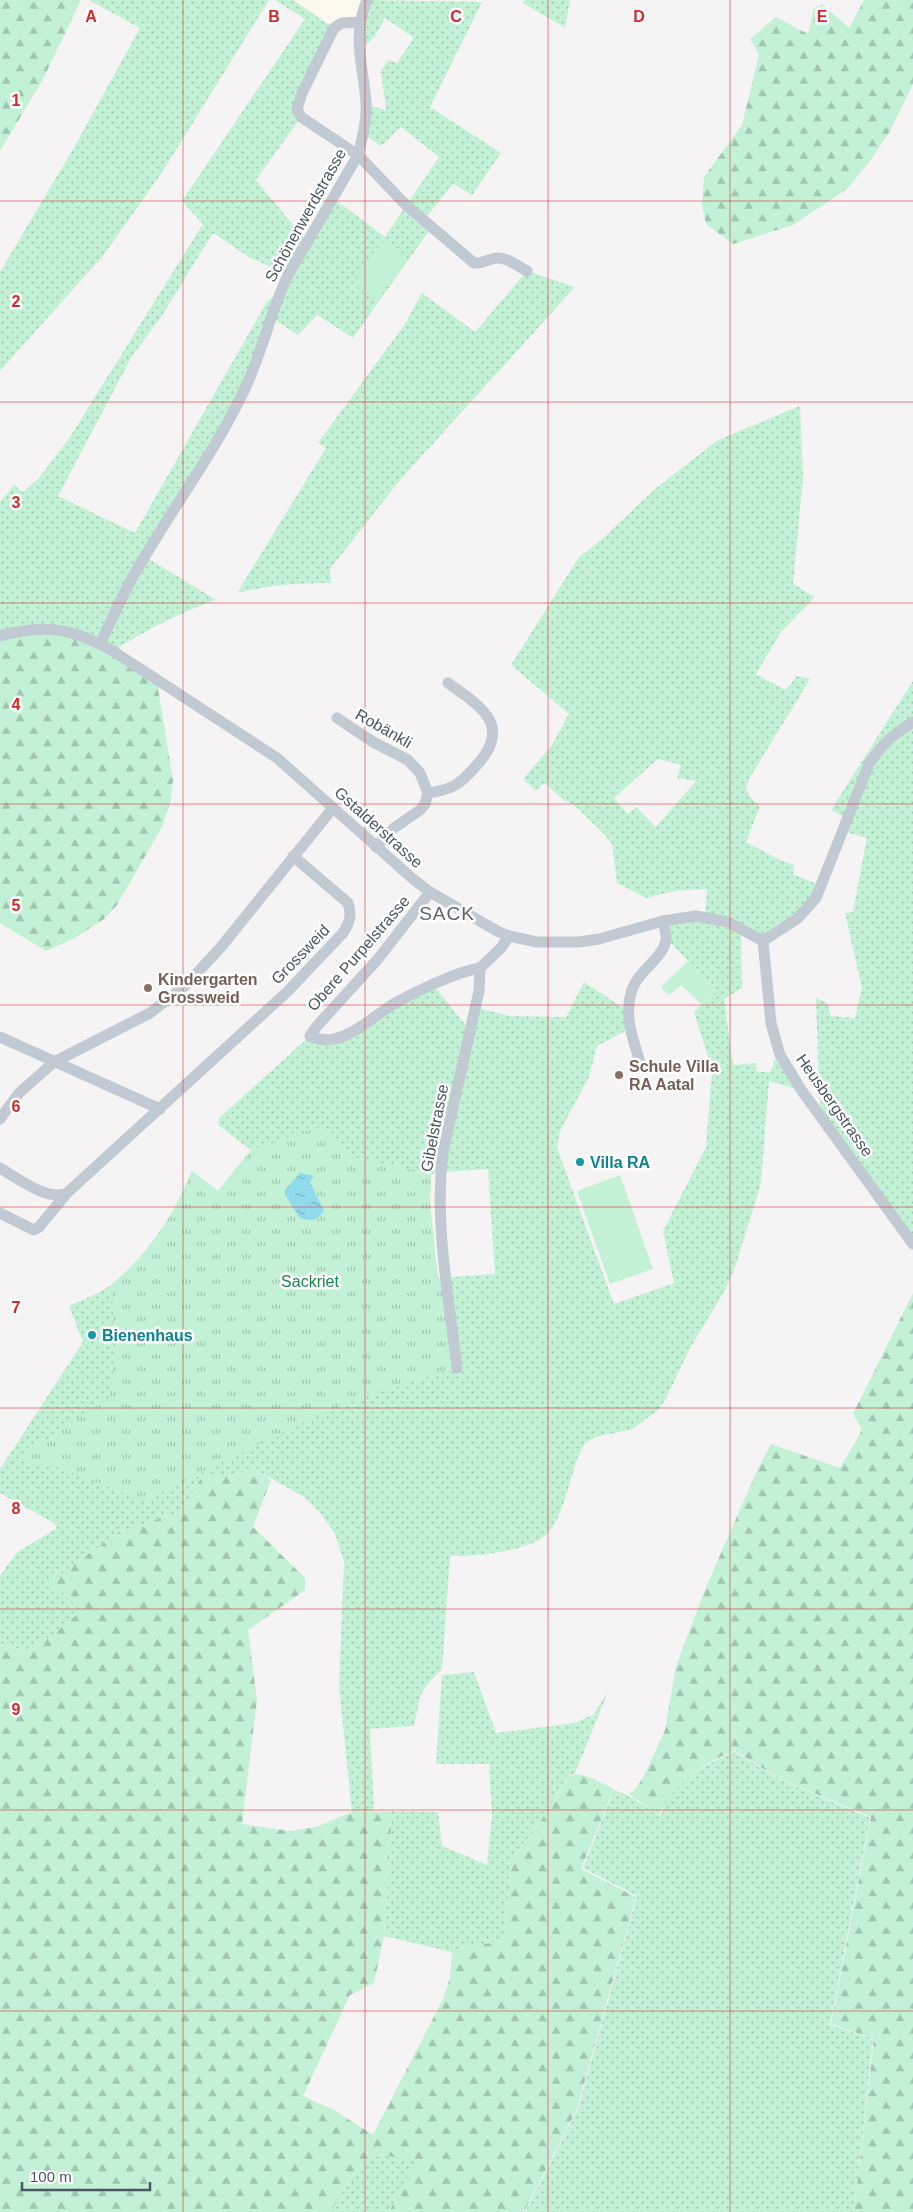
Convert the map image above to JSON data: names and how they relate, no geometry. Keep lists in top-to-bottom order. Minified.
{"streets":{"street":["Schönenwerdstrasse","Robänkli","Gstalderstrasse","Obere Purpelstrasse","Grossweid","Heusbergstrasse","Gibelstrasse"]},"crossings":[["Schönenwerdstrasse","Gstalderstrasse"],["Gstalderstrasse","Obere Purpelstrasse"],["Gstalderstrasse","Heusbergstrasse"],["Obere Purpelstrasse","Gibelstrasse"]],"districts":["SACK"],"parks":["Sackriet"],"places":["Kindergarten Grossweid","Schule Villa RA Aatal","Villa RA","Bienenhaus"],"scale_bar":"100 m","grid":{"columns":["A","B","C","D","E"],"rows":["1","2","3","4","5","6","7","8","9"]}}
